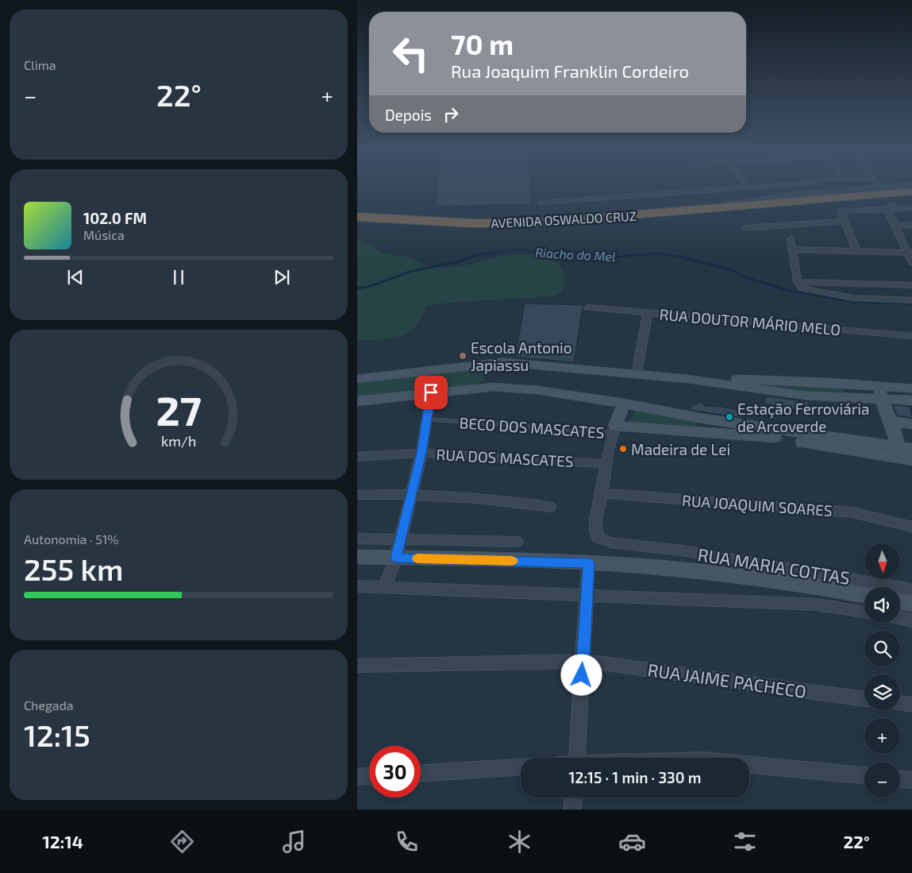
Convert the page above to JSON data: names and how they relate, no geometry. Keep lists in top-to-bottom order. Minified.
{"streets":{"highway":["AVENIDA OSWALDO CRUZ"],"street":["RUA DOUTOR MÁRIO MELO","RUA DOS MASCATES","RUA JOAQUIM SOARES","RUA MARIA COTTAS","RUA JAIME PACHECO"],"lane":["BECO DOS MASCATES"]},"crossings":[["RUA JOAQUIM SOARES","RUA MARIA COTTAS"]],"water":["Riacho do Mel"],"places":["Escola Antonio Japiassu","Estação Ferroviária de Arcoverde","Madeira de Lei"],"north":"bottom","page":{"tile":["Clima",["Autonomia · 51%","255 km"],["Chegada","12:15"]],"turn":["70 m","Rua Joaquim Franklin Cordeiro"],"heat":["−","22°","+"],"then":"Depois","song":["102.0 FM","Música"],"map_buttons":["+","−"],"limit":"30","trip":"12:15 · 1 min · 330 m","tabs":["12:14","22°"],"gauge":["27","km/h"]}}
